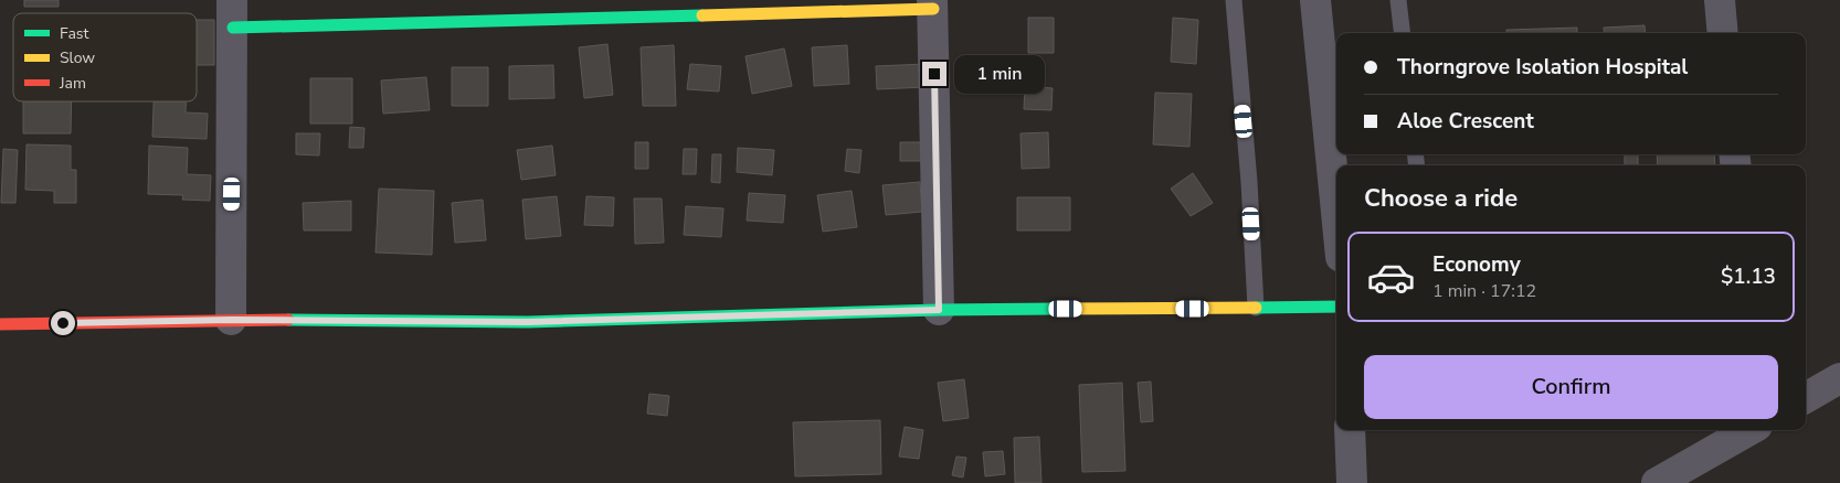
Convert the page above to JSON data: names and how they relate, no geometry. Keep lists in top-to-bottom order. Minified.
{"legend":["Fast","Slow","Jam"],"page":{"banner":["Thorngrove Isolation Hospital","Aloe Crescent"],"bubble":"1 min","heading":"Choose a ride","list":[{"name":"Economy","note":"1 min · 17:12","value":"$1.13"}],"buttons":"Confirm"}}
